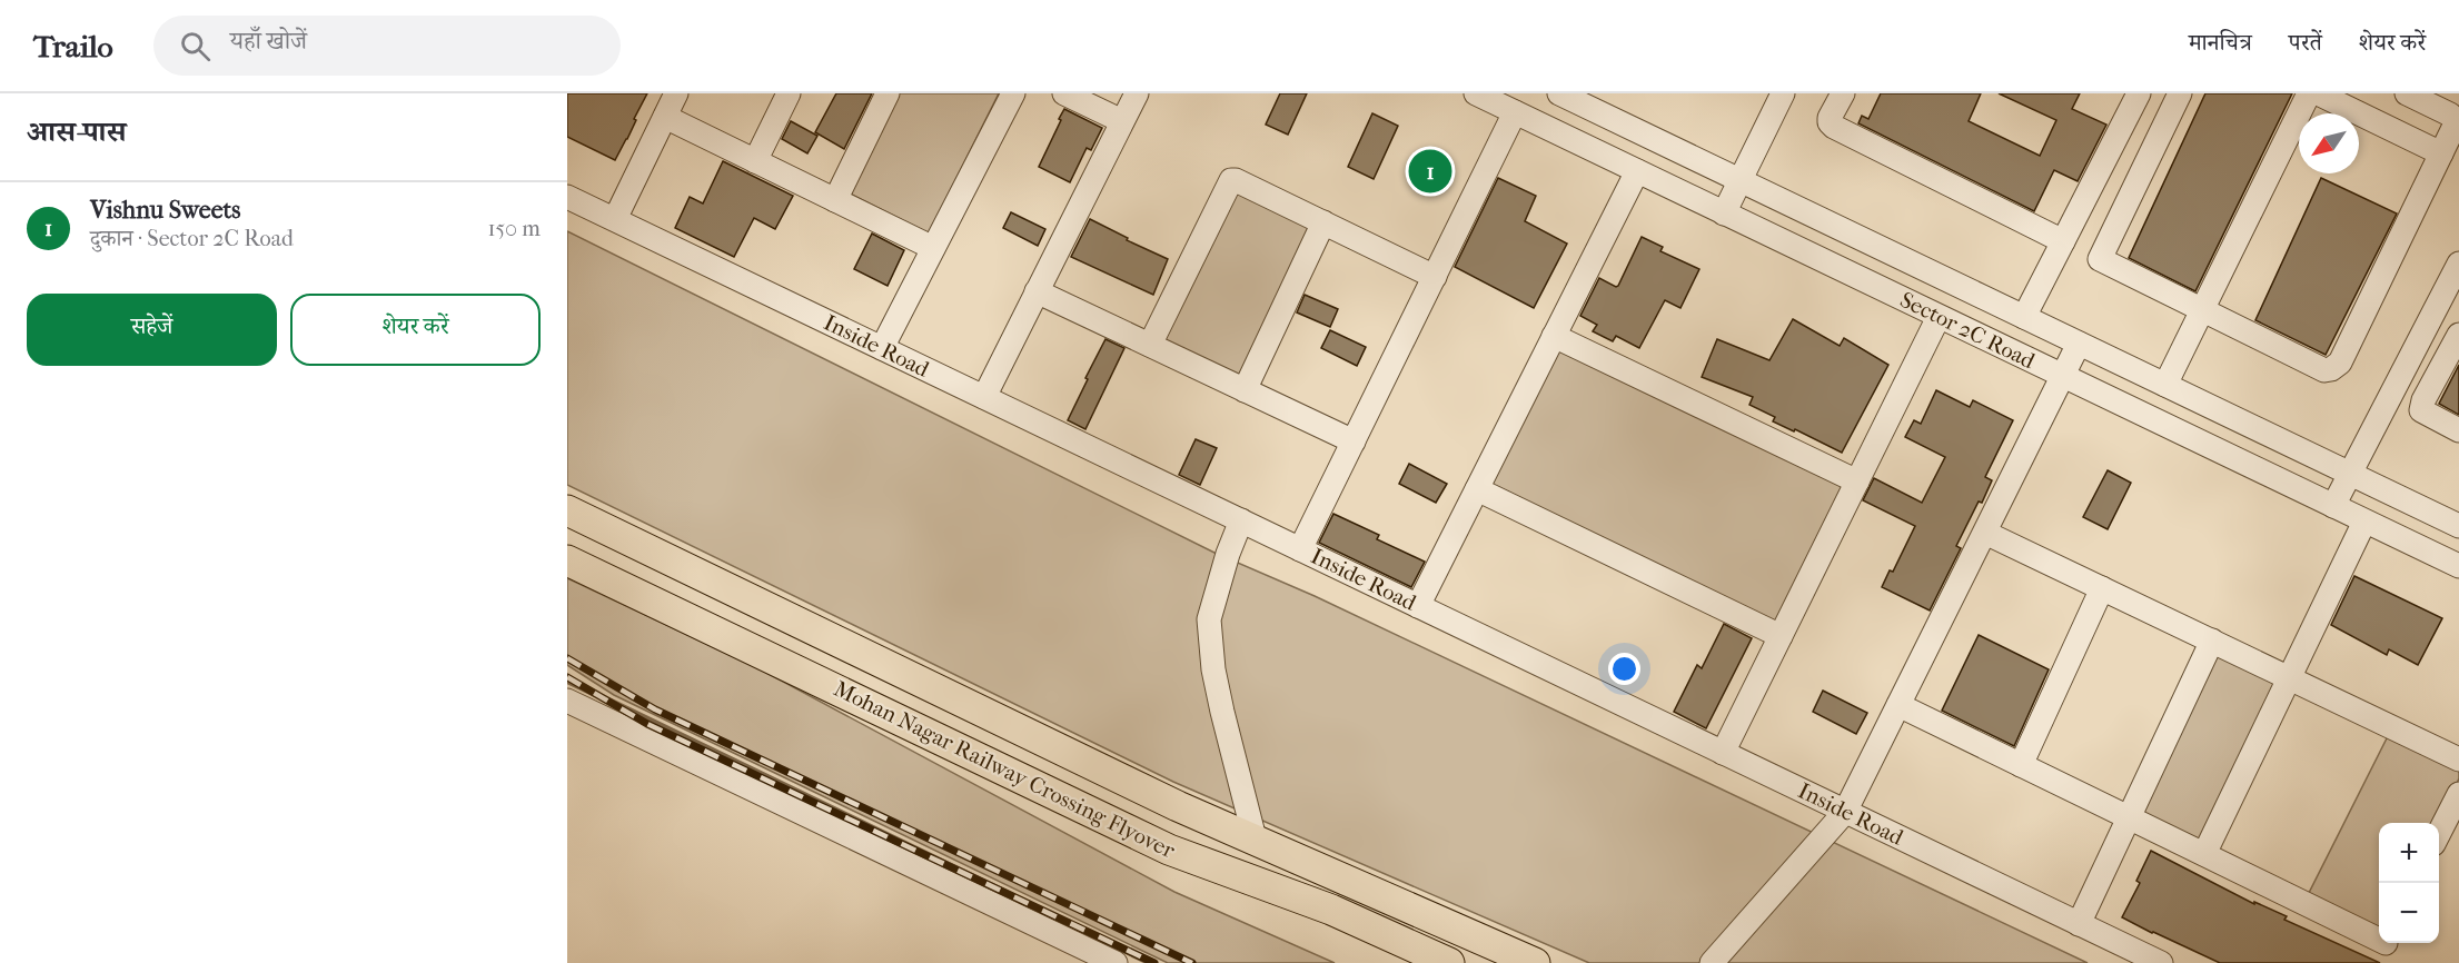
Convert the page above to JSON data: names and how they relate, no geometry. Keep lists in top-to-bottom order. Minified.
{"streets":{"main road":["Mohan Nagar Railway Crossing Flyover"],"street":["Sector 2C Road","Inside Road"]},"north":"bottom left","page":{"header":"Trailo","search":"यहाँ खोजें","nav":["मानचित्र","परतें","शेयर करें"],"heading":"आस-पास","pins":"1","list":[{"mark":"1","name":"Vishnu Sweets","note":"दुकान · Sector 2C Road","value":"150 m"}],"buttons":["सहेजें","शेयर करें"],"map_buttons":["+","−"]}}
